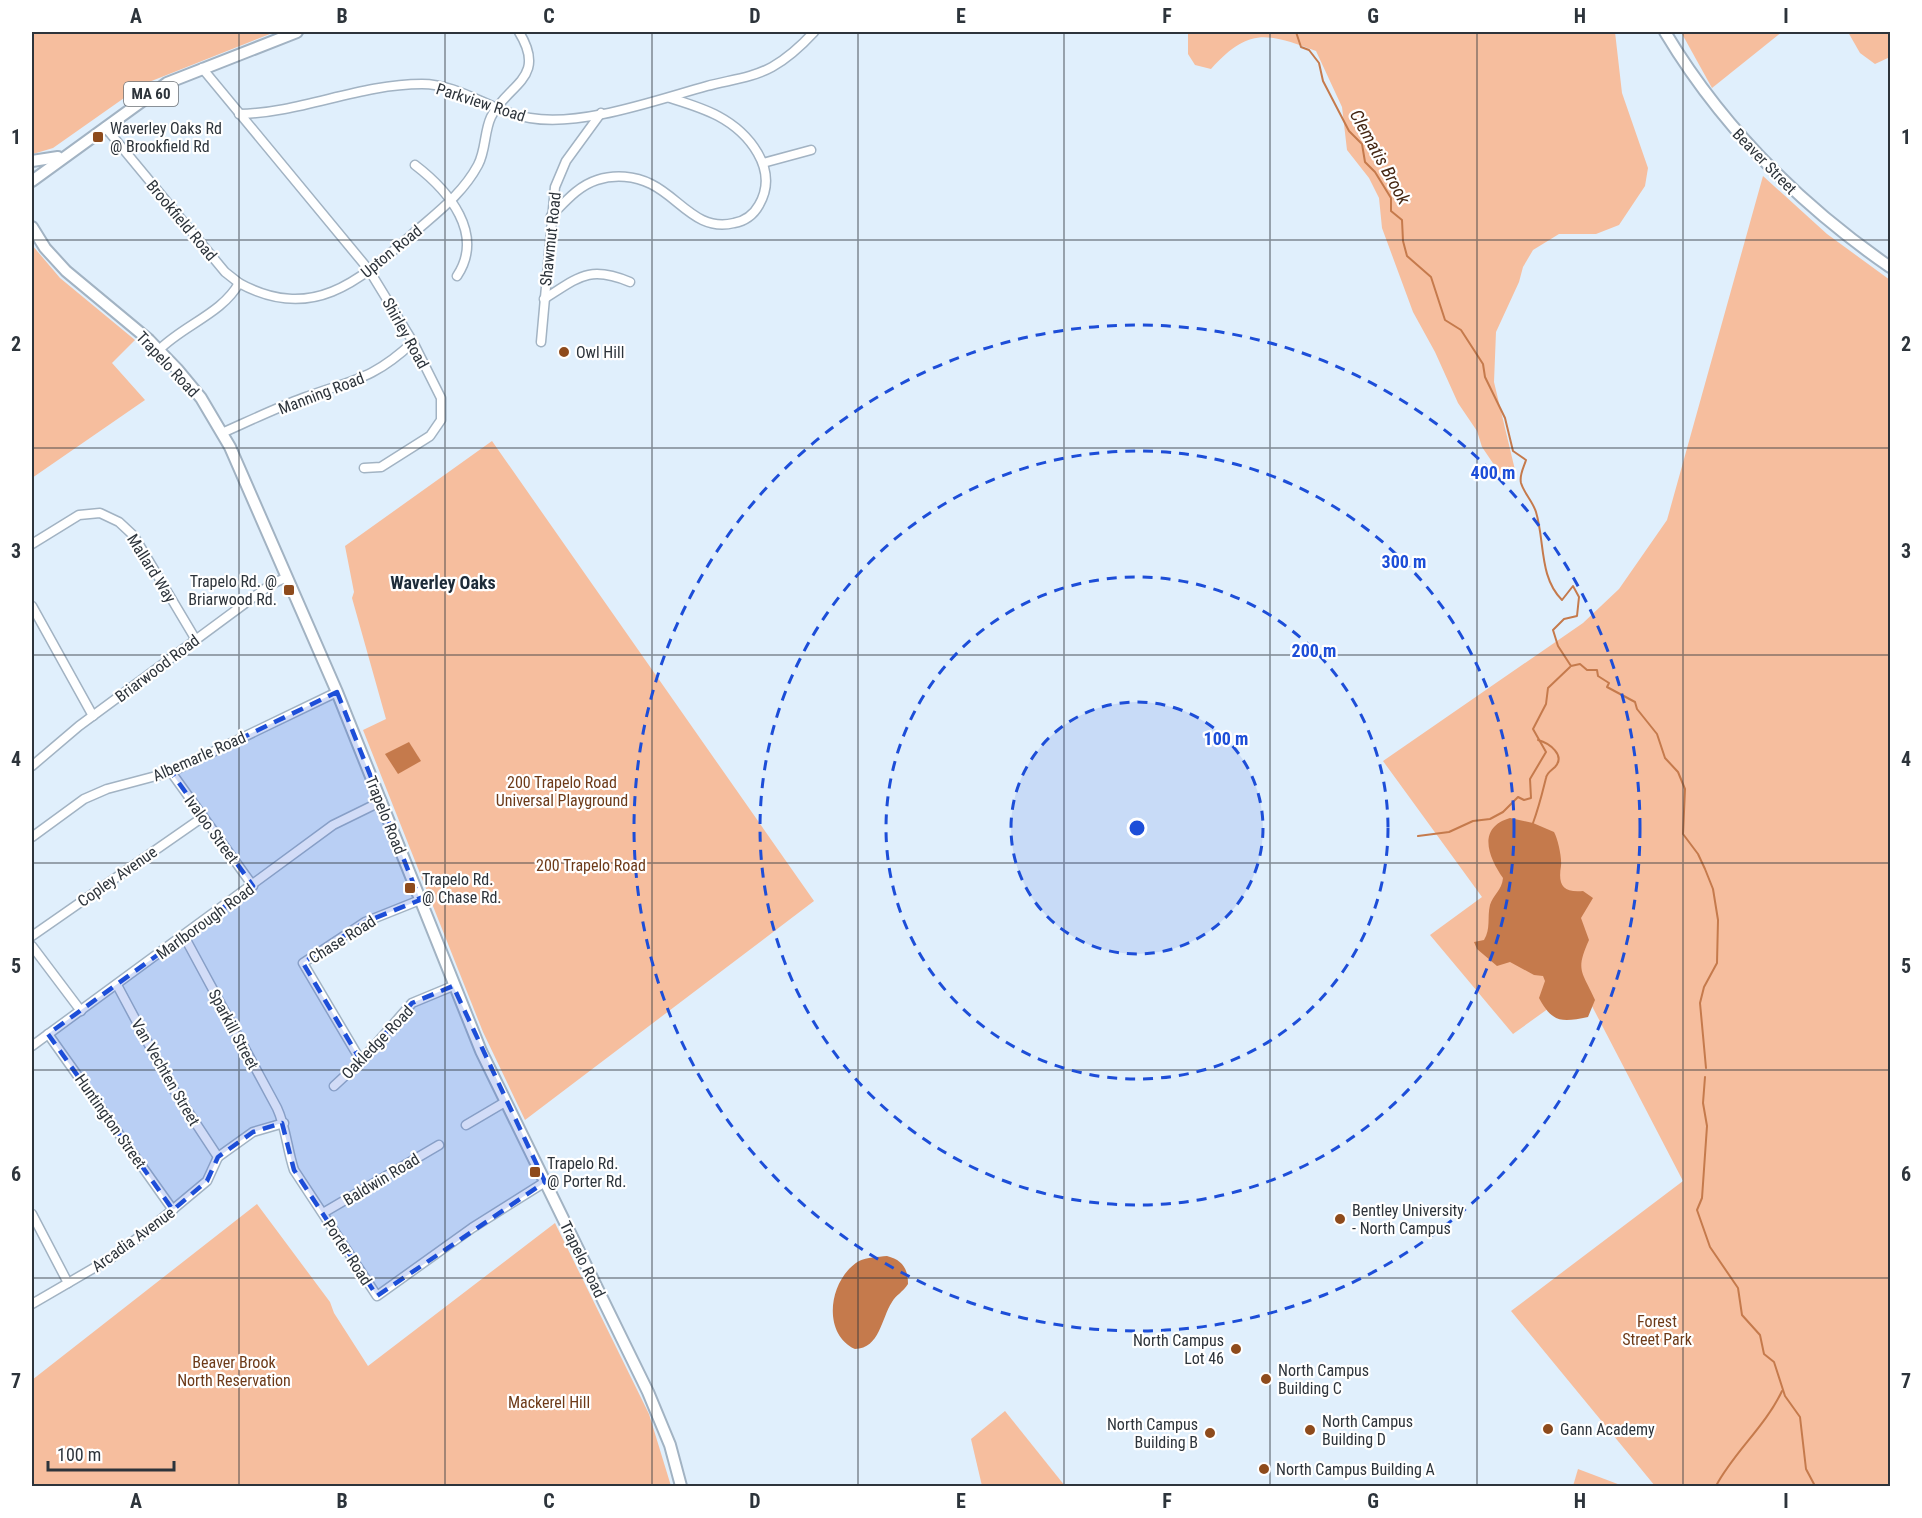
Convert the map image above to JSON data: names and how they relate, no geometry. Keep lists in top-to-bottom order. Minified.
{"streets":{"main road":["MA 60","Beaver Street","Trapelo Road"],"street":["Parkview Road","Brookfield Road","Shawmut Road","Upton Road","Shirley Road","Manning Road","Mallard Way","Briarwood Road","Albemarle Road","Ivaloo Street","Copley Avenue","Marlborough Road","Chase Road","Sparkill Street","Oakledge Road","Van Vechten Street","Huntington Street","Baldwin Road","Arcadia Avenue","Porter Road"]},"crossings":[["MA 60","Brookfield Road"],["MA 60","Shirley Road"],["Parkview Road","Shawmut Road"],["Parkview Road","Upton Road"],["Parkview Road","Shirley Road"],["Brookfield Road","Upton Road"],["Upton Road","Shirley Road"],["Shirley Road","Manning Road"],["Trapelo Road","Manning Road"],["Trapelo Road","Briarwood Road"],["Trapelo Road","Albemarle Road"],["Trapelo Road","Marlborough Road"],["Trapelo Road","Chase Road"],["Trapelo Road","Oakledge Road"],["Trapelo Road","Porter Road"],["Mallard Way","Briarwood Road"],["Albemarle Road","Ivaloo Street"],["Ivaloo Street","Copley Avenue"],["Ivaloo Street","Marlborough Road"],["Marlborough Road","Sparkill Street"],["Marlborough Road","Van Vechten Street"],["Marlborough Road","Huntington Street"],["Chase Road","Oakledge Road"],["Sparkill Street","Porter Road"],["Van Vechten Street","Arcadia Avenue"],["Huntington Street","Arcadia Avenue"],["Baldwin Road","Porter Road"]],"districts":["Waverley Oaks"],"water":["Clematis Brook"],"parks":["200 Trapelo Road Universal Playground","200 Trapelo Road","Forest Street Park","Beaver Brook North Reservation","Mackerel Hill"],"places":{"transit":["Waverley Oaks Rd @ Brookfield Rd","Trapelo Rd. @ Briarwood Rd.","Trapelo Rd. @ Chase Rd.","Trapelo Rd. @ Porter Rd."],"other":["Owl Hill","Bentley University - North Campus","North Campus Lot 46","North Campus Building C","Gann Academy","North Campus Building D","North Campus Building B","North Campus Building A"]},"scale_bar":"100 m","grid":{"columns":["A","B","C","D","E","F","G","H","I"],"rows":["1","2","3","4","5","6","7"]},"rings":["400 m","300 m","200 m","100 m"]}
